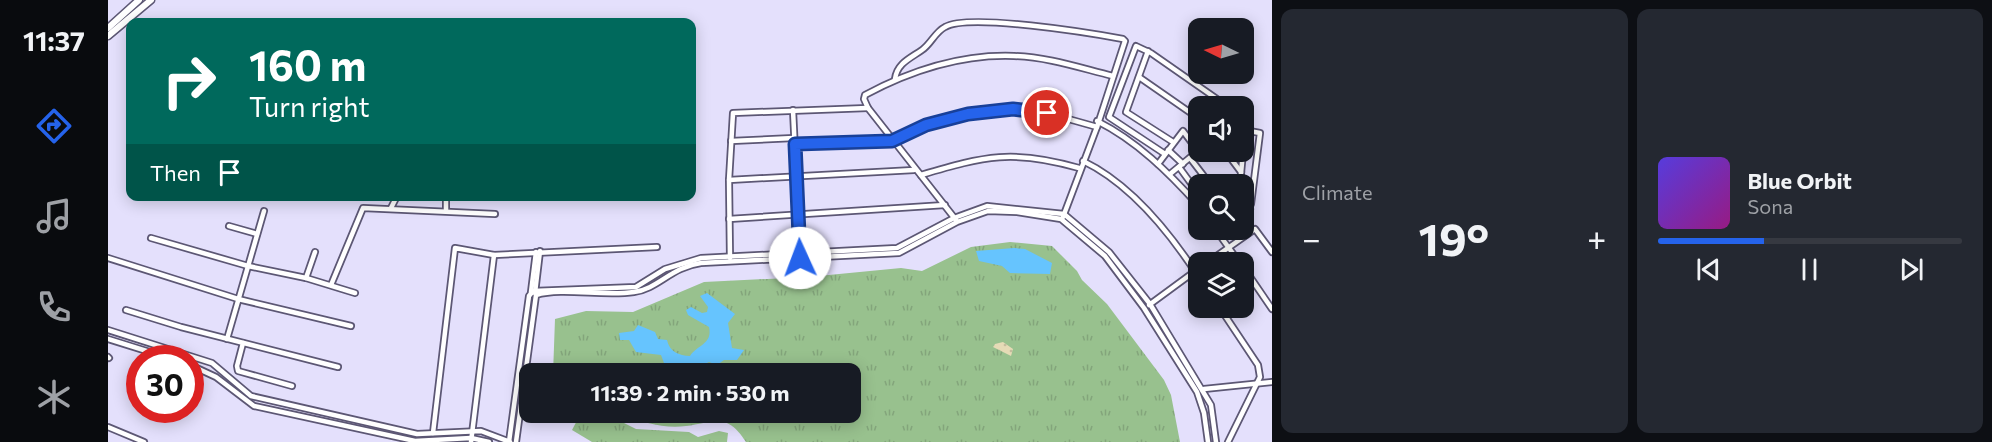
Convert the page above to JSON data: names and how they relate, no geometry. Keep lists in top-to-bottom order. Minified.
{"north":"left","page":{"tabs":"11:37","tile":"Climate","turn":["160 m","Turn right"],"then":"Then","song":["Blue Orbit","Sona"],"heat":["−","19°","+"],"limit":"30","trip":"11:39 · 2 min · 530 m"}}
